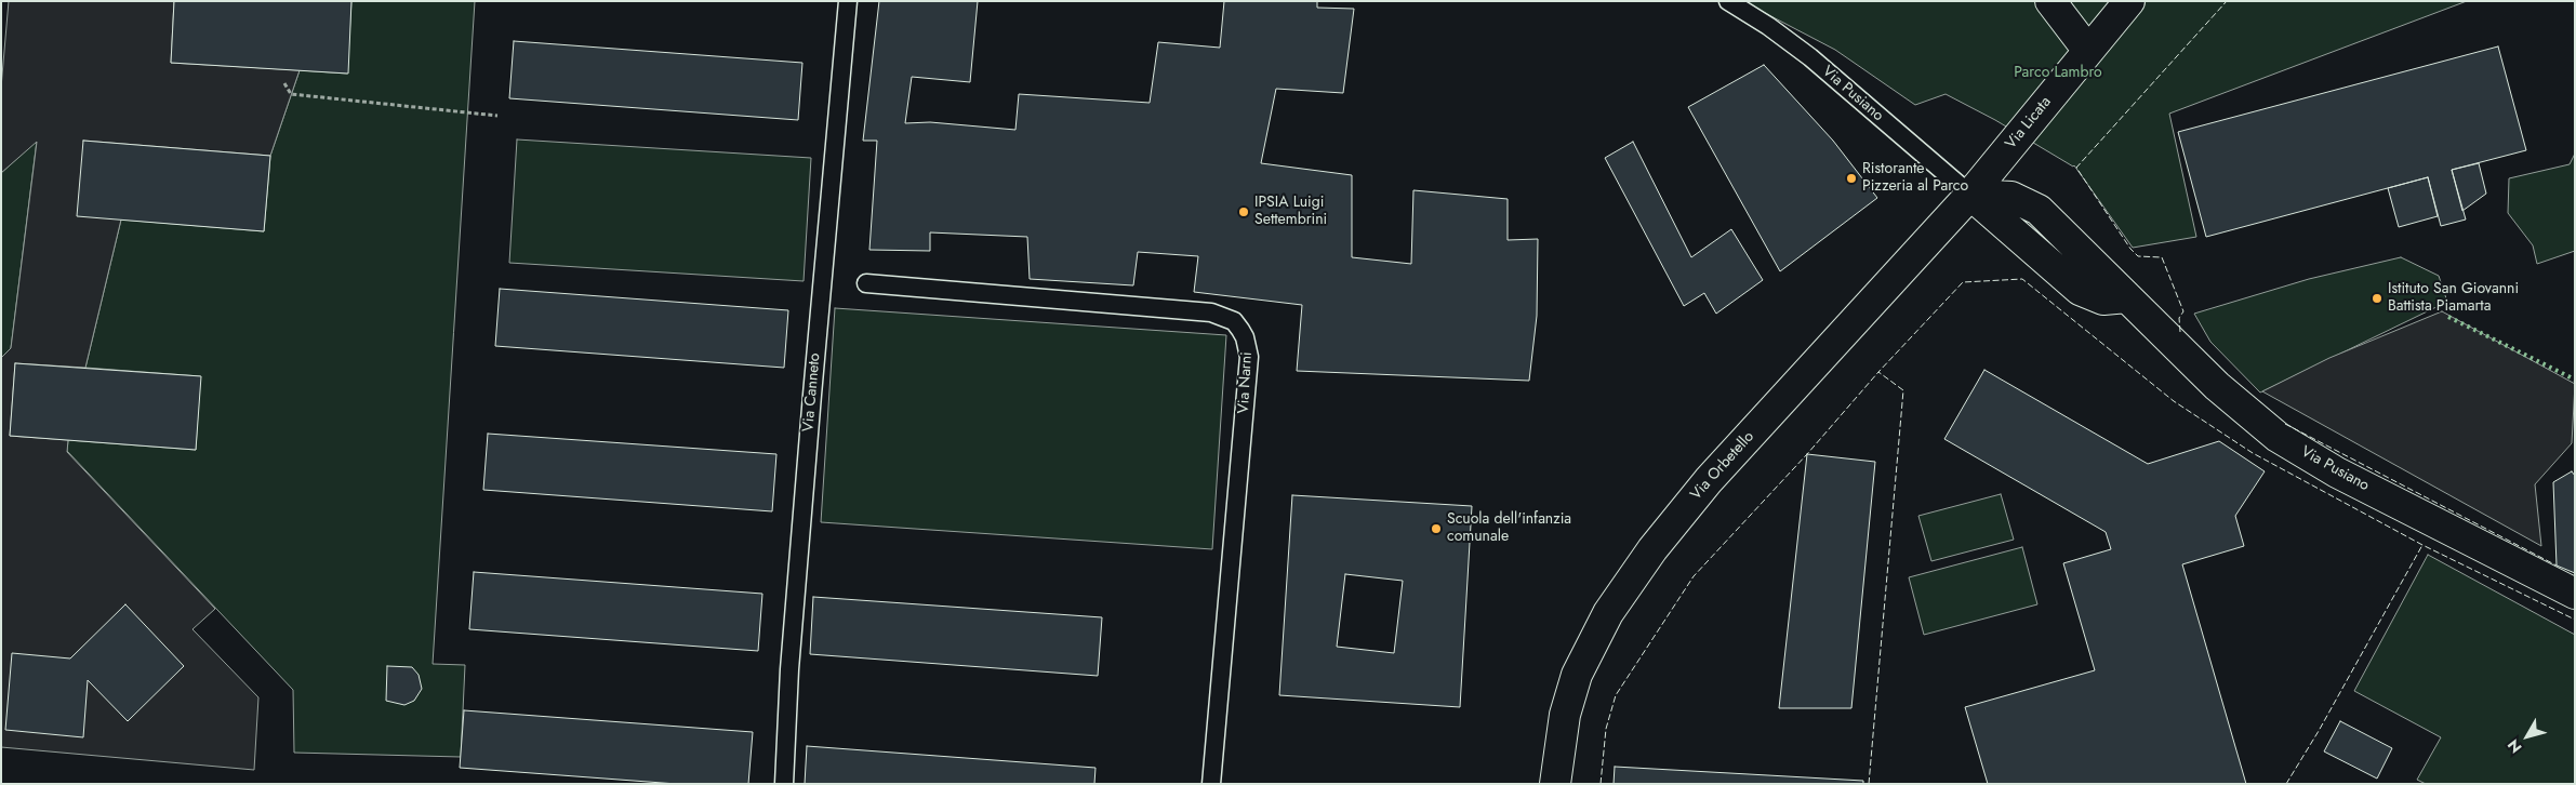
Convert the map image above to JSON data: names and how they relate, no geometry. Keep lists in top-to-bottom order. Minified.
{"streets":{"street":["Via Pusiano","Via Licata","Via Orbetello"],"lane":["Via Narni","Via Canneto"]},"crossings":[["Via Pusiano","Via Licata"],["Via Pusiano","Via Orbetello"],["Via Licata","Via Orbetello"]],"parks":["Parco Lambro"],"places":["Ristorante Pizzeria al Parco","IPSIA Luigi Settembrini","Istituto San Giovanni Battista Piamarta","Scuola dell'infanzia comunale"],"north":"bottom left"}
